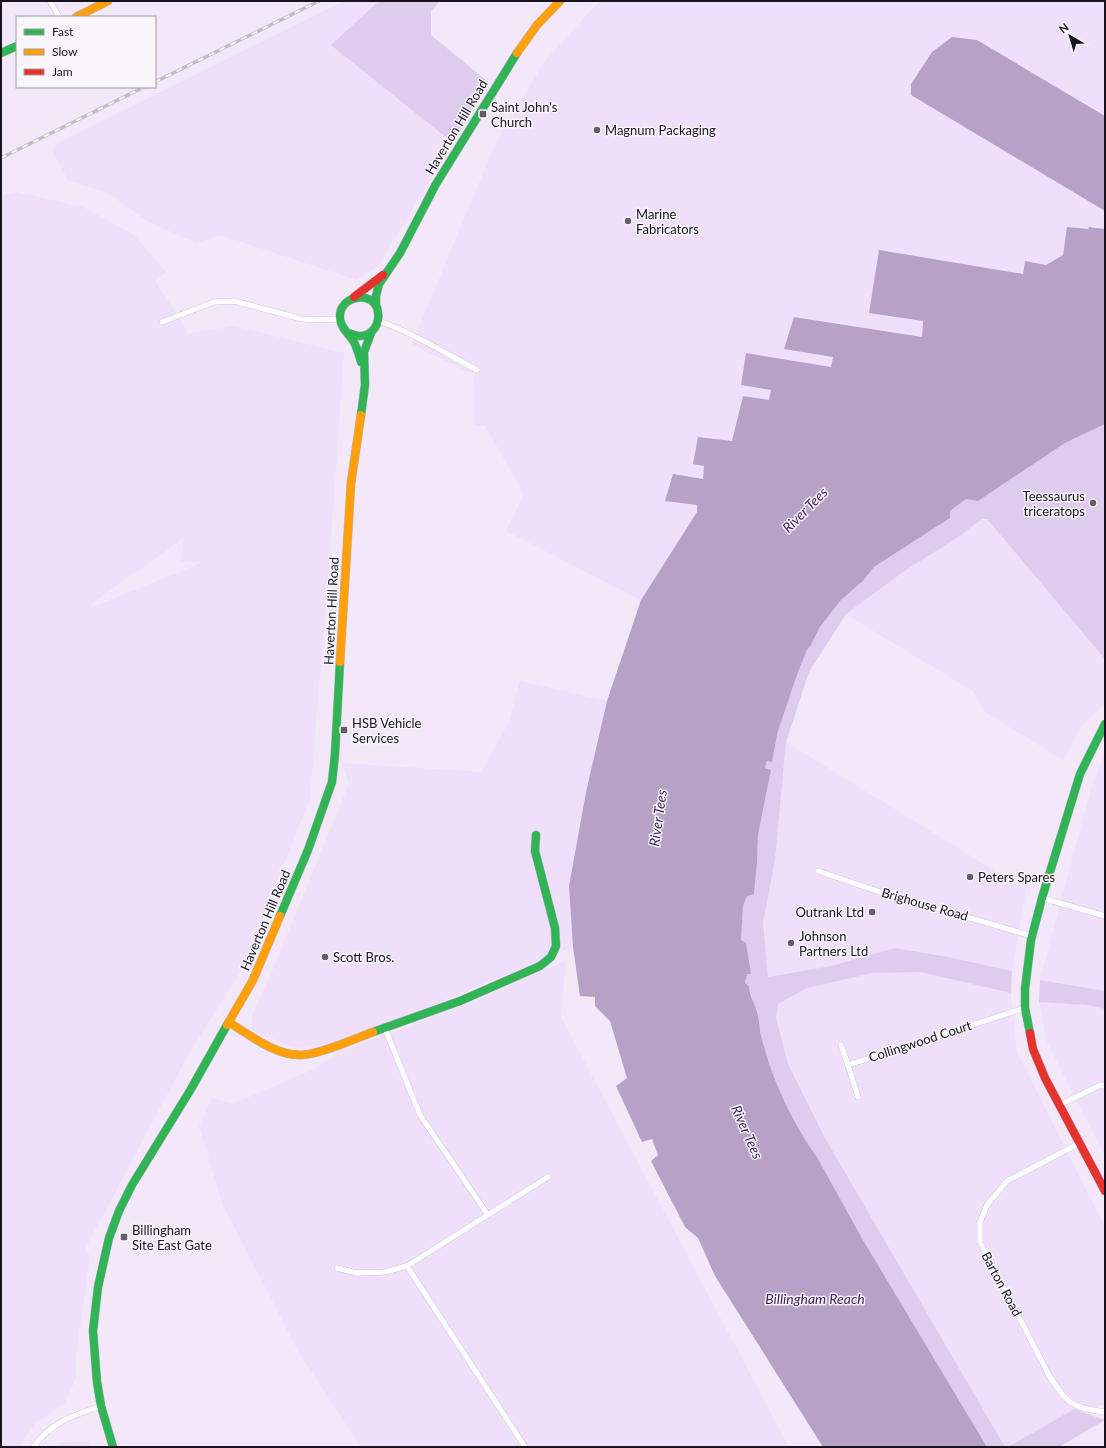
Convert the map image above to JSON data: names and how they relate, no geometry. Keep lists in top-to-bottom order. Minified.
{"streets":{"main road":["Haverton Hill Road"],"street":["Brighouse Road","Collingwood Court","Barton Road"]},"water":["River Tees","Billingham Reach"],"places":{"transit":["Saint John's Church","HSB Vehicle Services","Billingham Site East Gate"],"other":["Magnum Packaging","Marine Fabricators","Teessaurus triceratops","Peters Spares","Outrank Ltd","Johnson Partners Ltd","Scott Bros."]},"legend":["Fast","Slow","Jam"],"north":"top left"}
